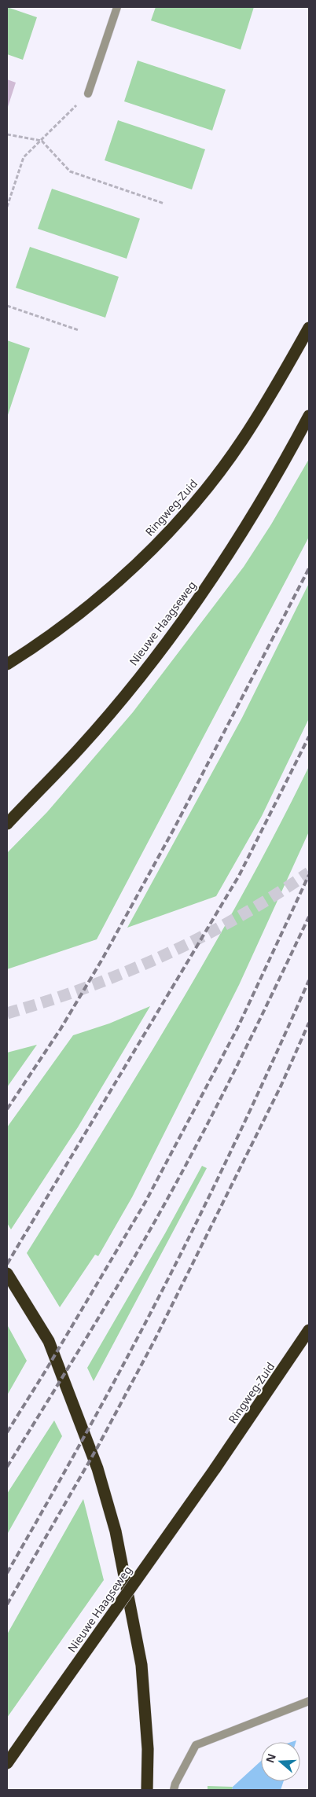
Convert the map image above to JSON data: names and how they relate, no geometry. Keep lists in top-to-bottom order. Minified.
{"streets":{"highway":["Ringweg-Zuid","Nieuwe Haagseweg"]},"crossings":[["Ringweg-Zuid","Nieuwe Haagseweg"]],"north":"left"}
